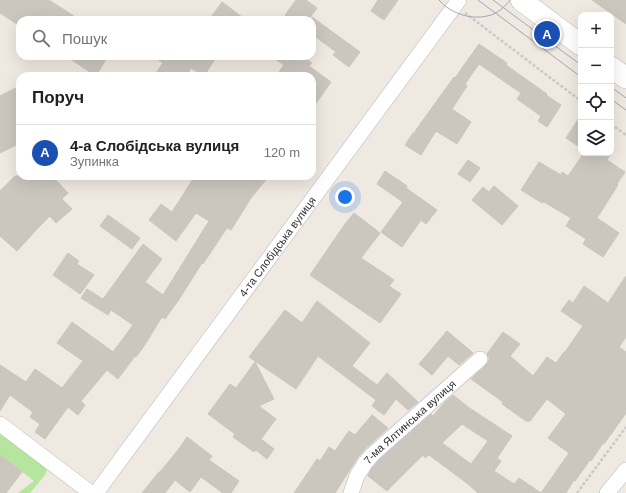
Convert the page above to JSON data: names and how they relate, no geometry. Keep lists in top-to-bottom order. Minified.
{"streets":{"street":["4-та Слобідська вулиця","7-ма Ялтинська вулиця"]},"page":{"map_buttons":["+","−"],"search":"Пошук","pins":"A","heading":"Поруч","list":[{"mark":"A","name":"4-а Слобідська вулиця","note":"Зупинка","value":"120 m"}]}}
